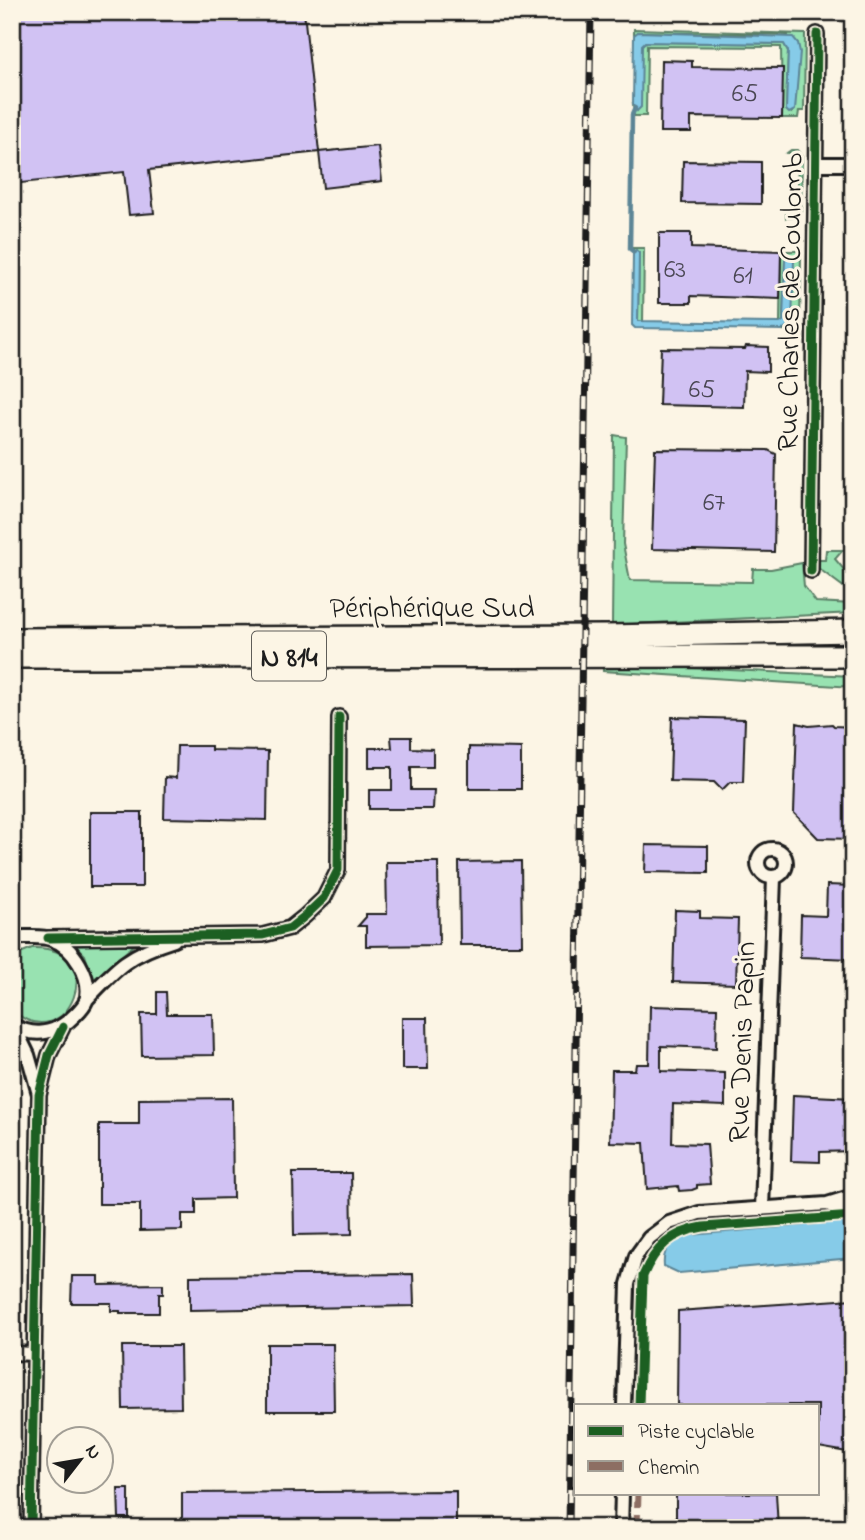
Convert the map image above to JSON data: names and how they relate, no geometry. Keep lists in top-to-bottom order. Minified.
{"streets":{"highway":["Périphérique Sud","N 814"],"street":["Rue Charles de Coulomb","Rue Denis Papin"]},"house_numbers":["65","63","61","65","67"],"legend":["Piste cyclable","Chemin"],"north":"top right"}
